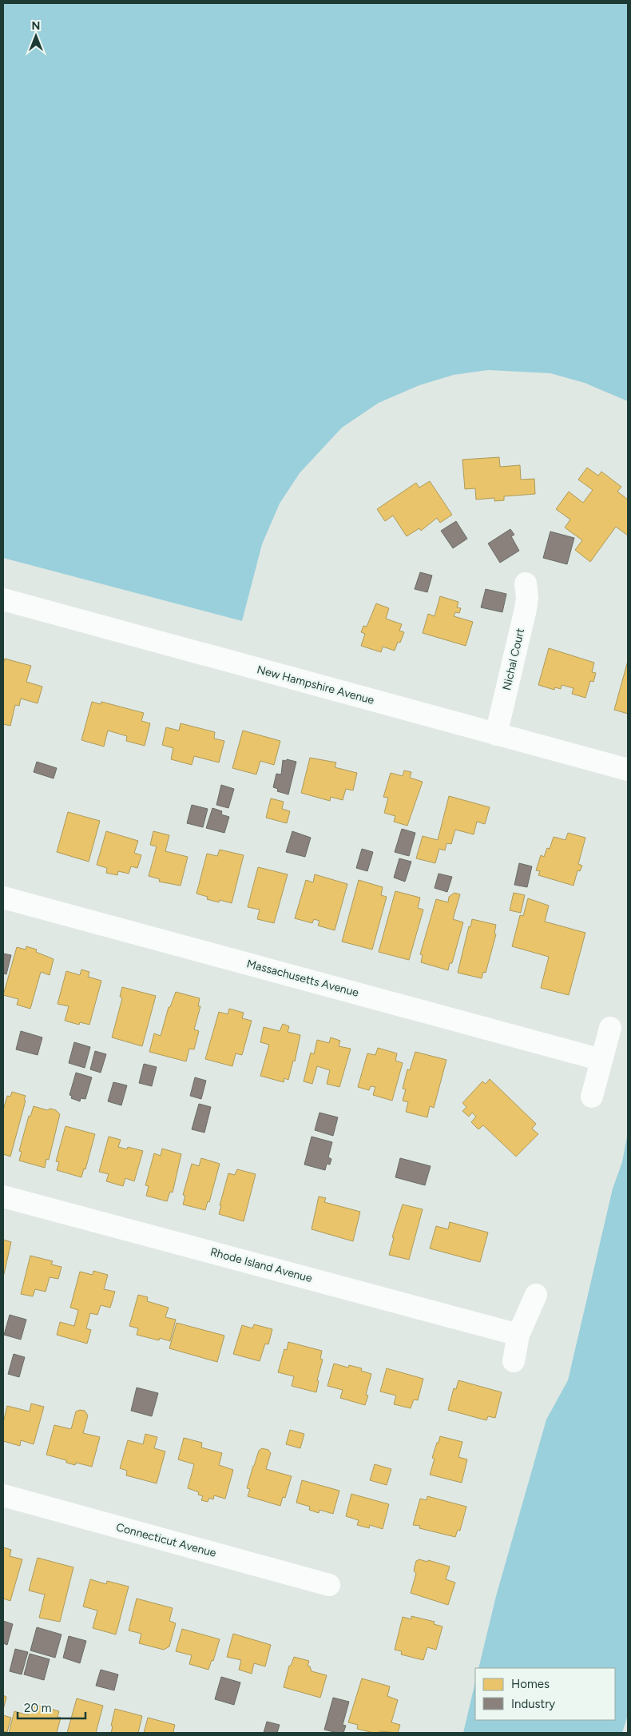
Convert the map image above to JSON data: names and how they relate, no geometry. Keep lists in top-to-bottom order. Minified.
{"streets":{"street":["Nichal Court","New Hampshire Avenue","Massachusetts Avenue","Rhode Island Avenue","Connecticut Avenue"]},"crossings":[["Nichal Court","New Hampshire Avenue"]],"legend":["Homes","Industry"],"scale_bar":"20 m","north":"top"}
